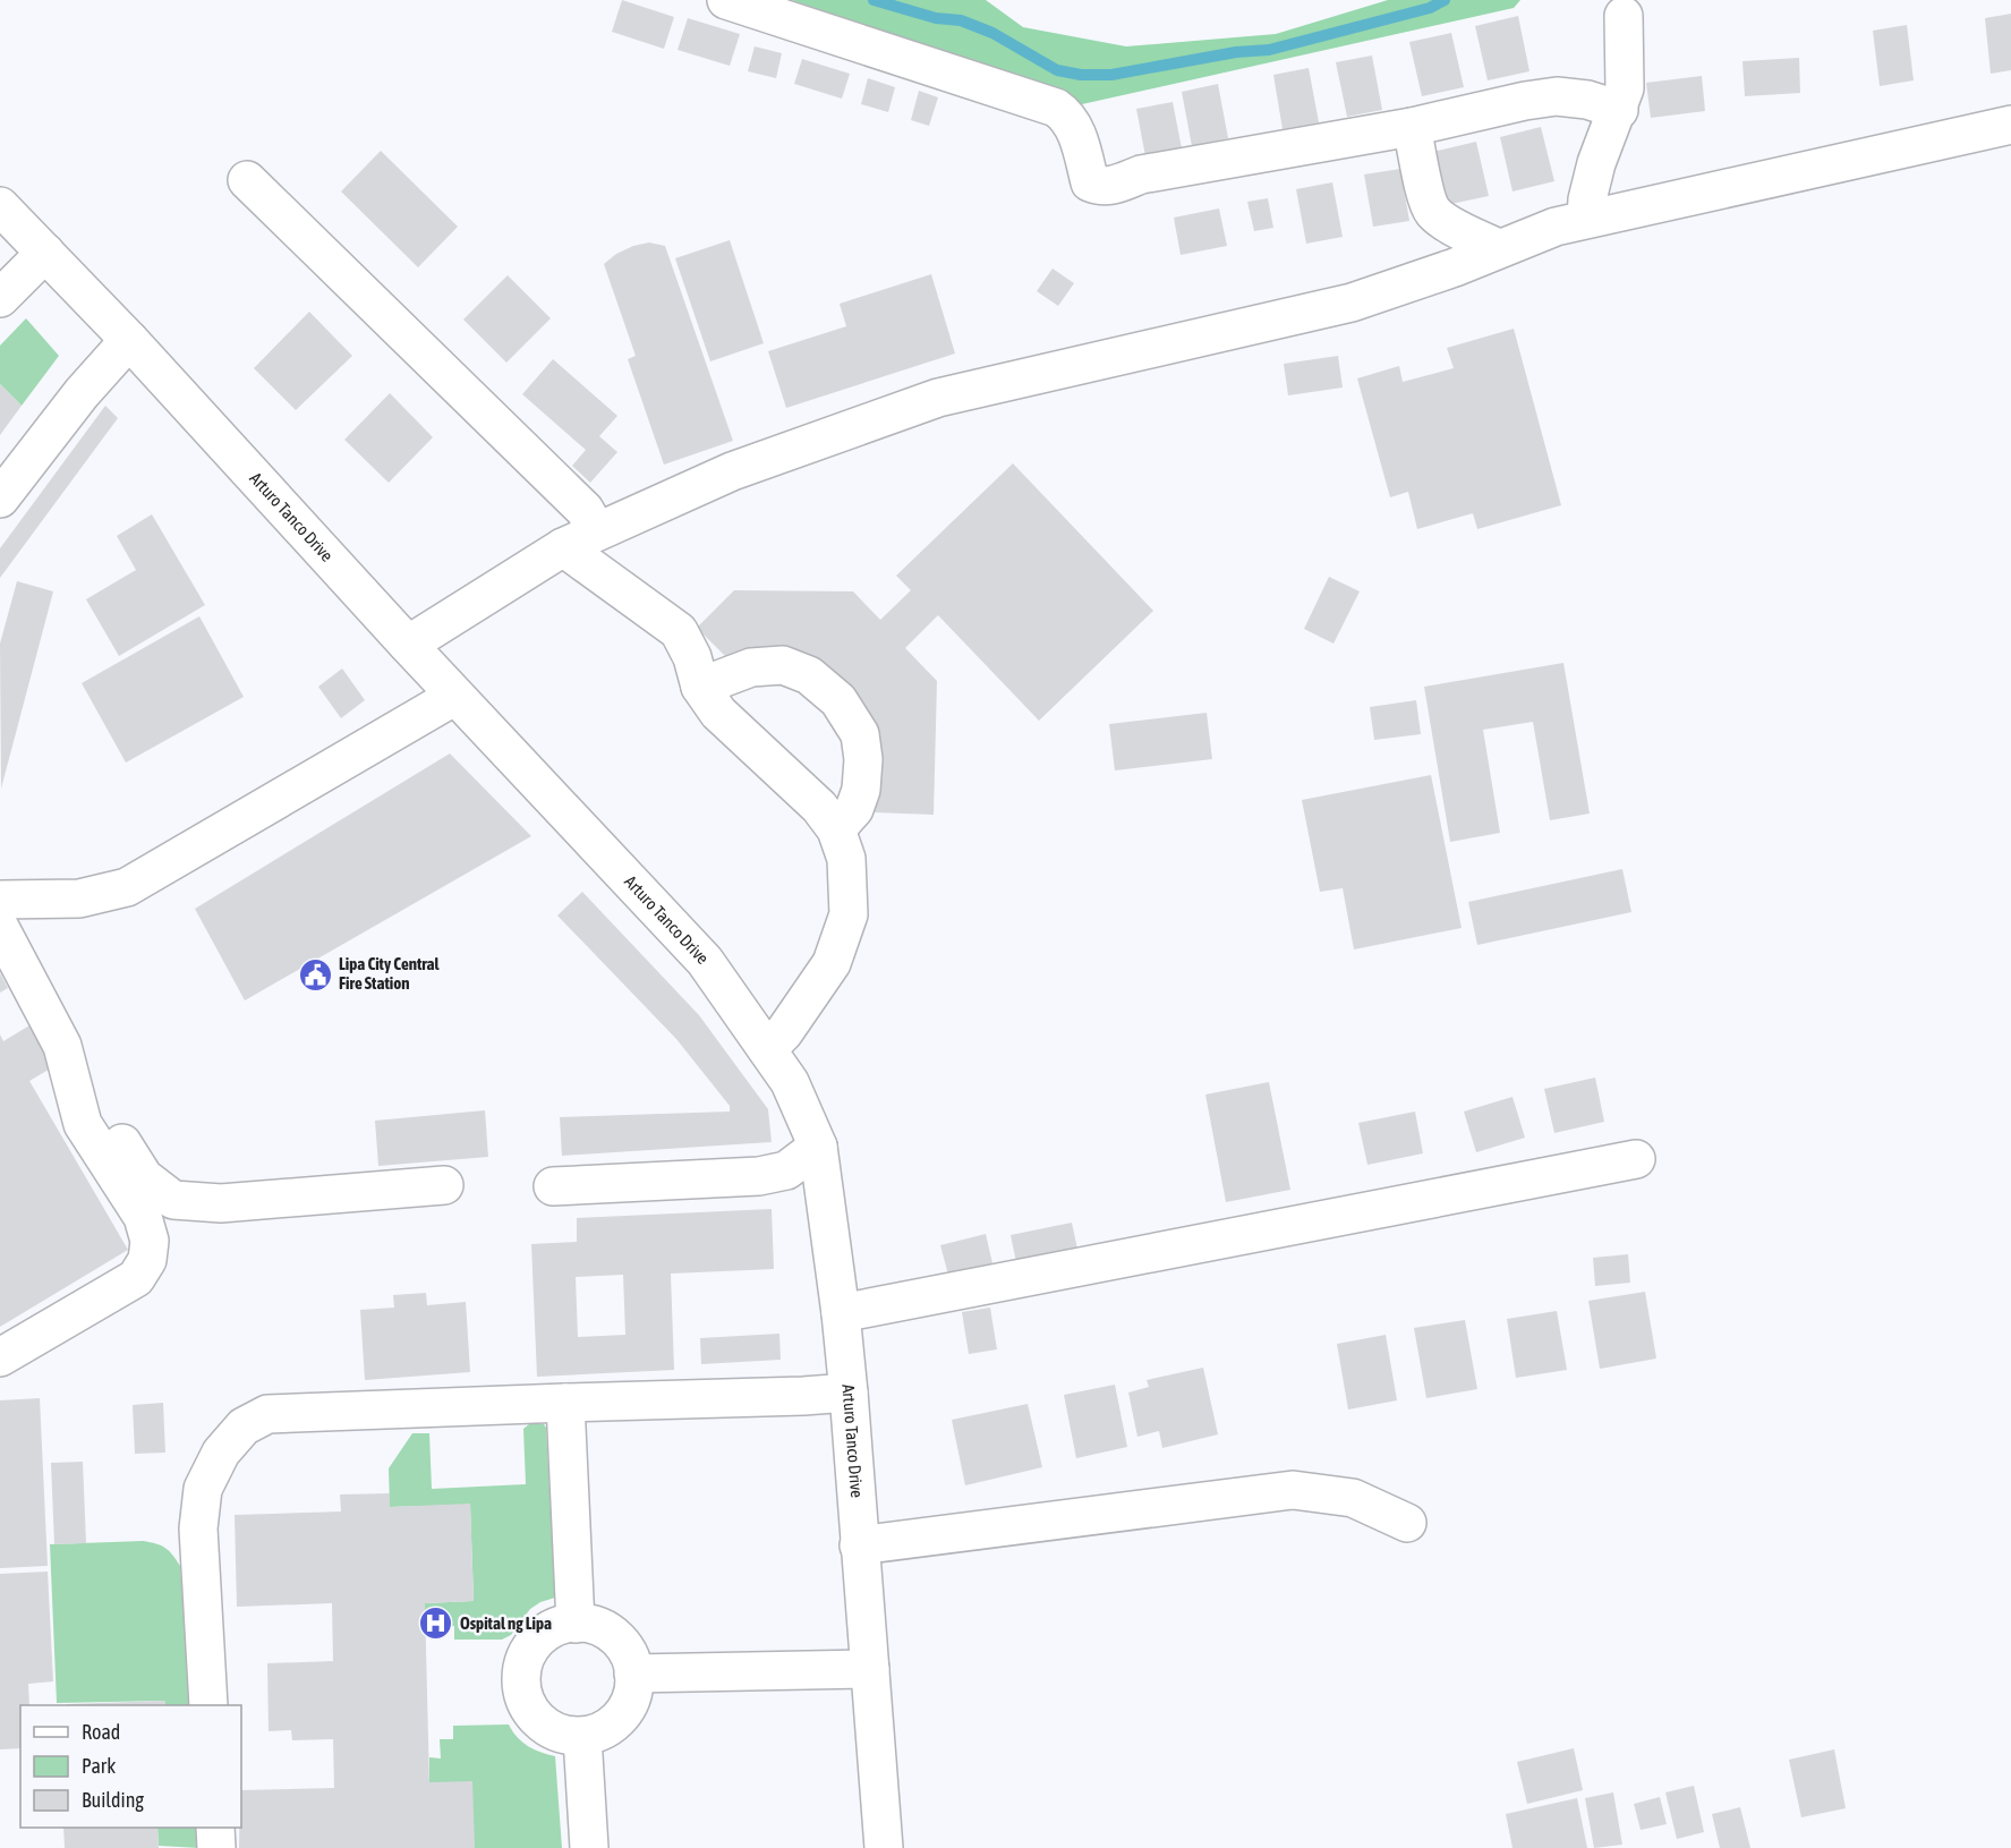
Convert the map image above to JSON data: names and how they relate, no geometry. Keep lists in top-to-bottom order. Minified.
{"streets":{"street":["Arturo Tanco Drive"]},"places":{"public building":["Lipa City Central Fire Station"],"hospital":["Ospital ng Lipa"]},"legend":["Road","Park","Building"]}
